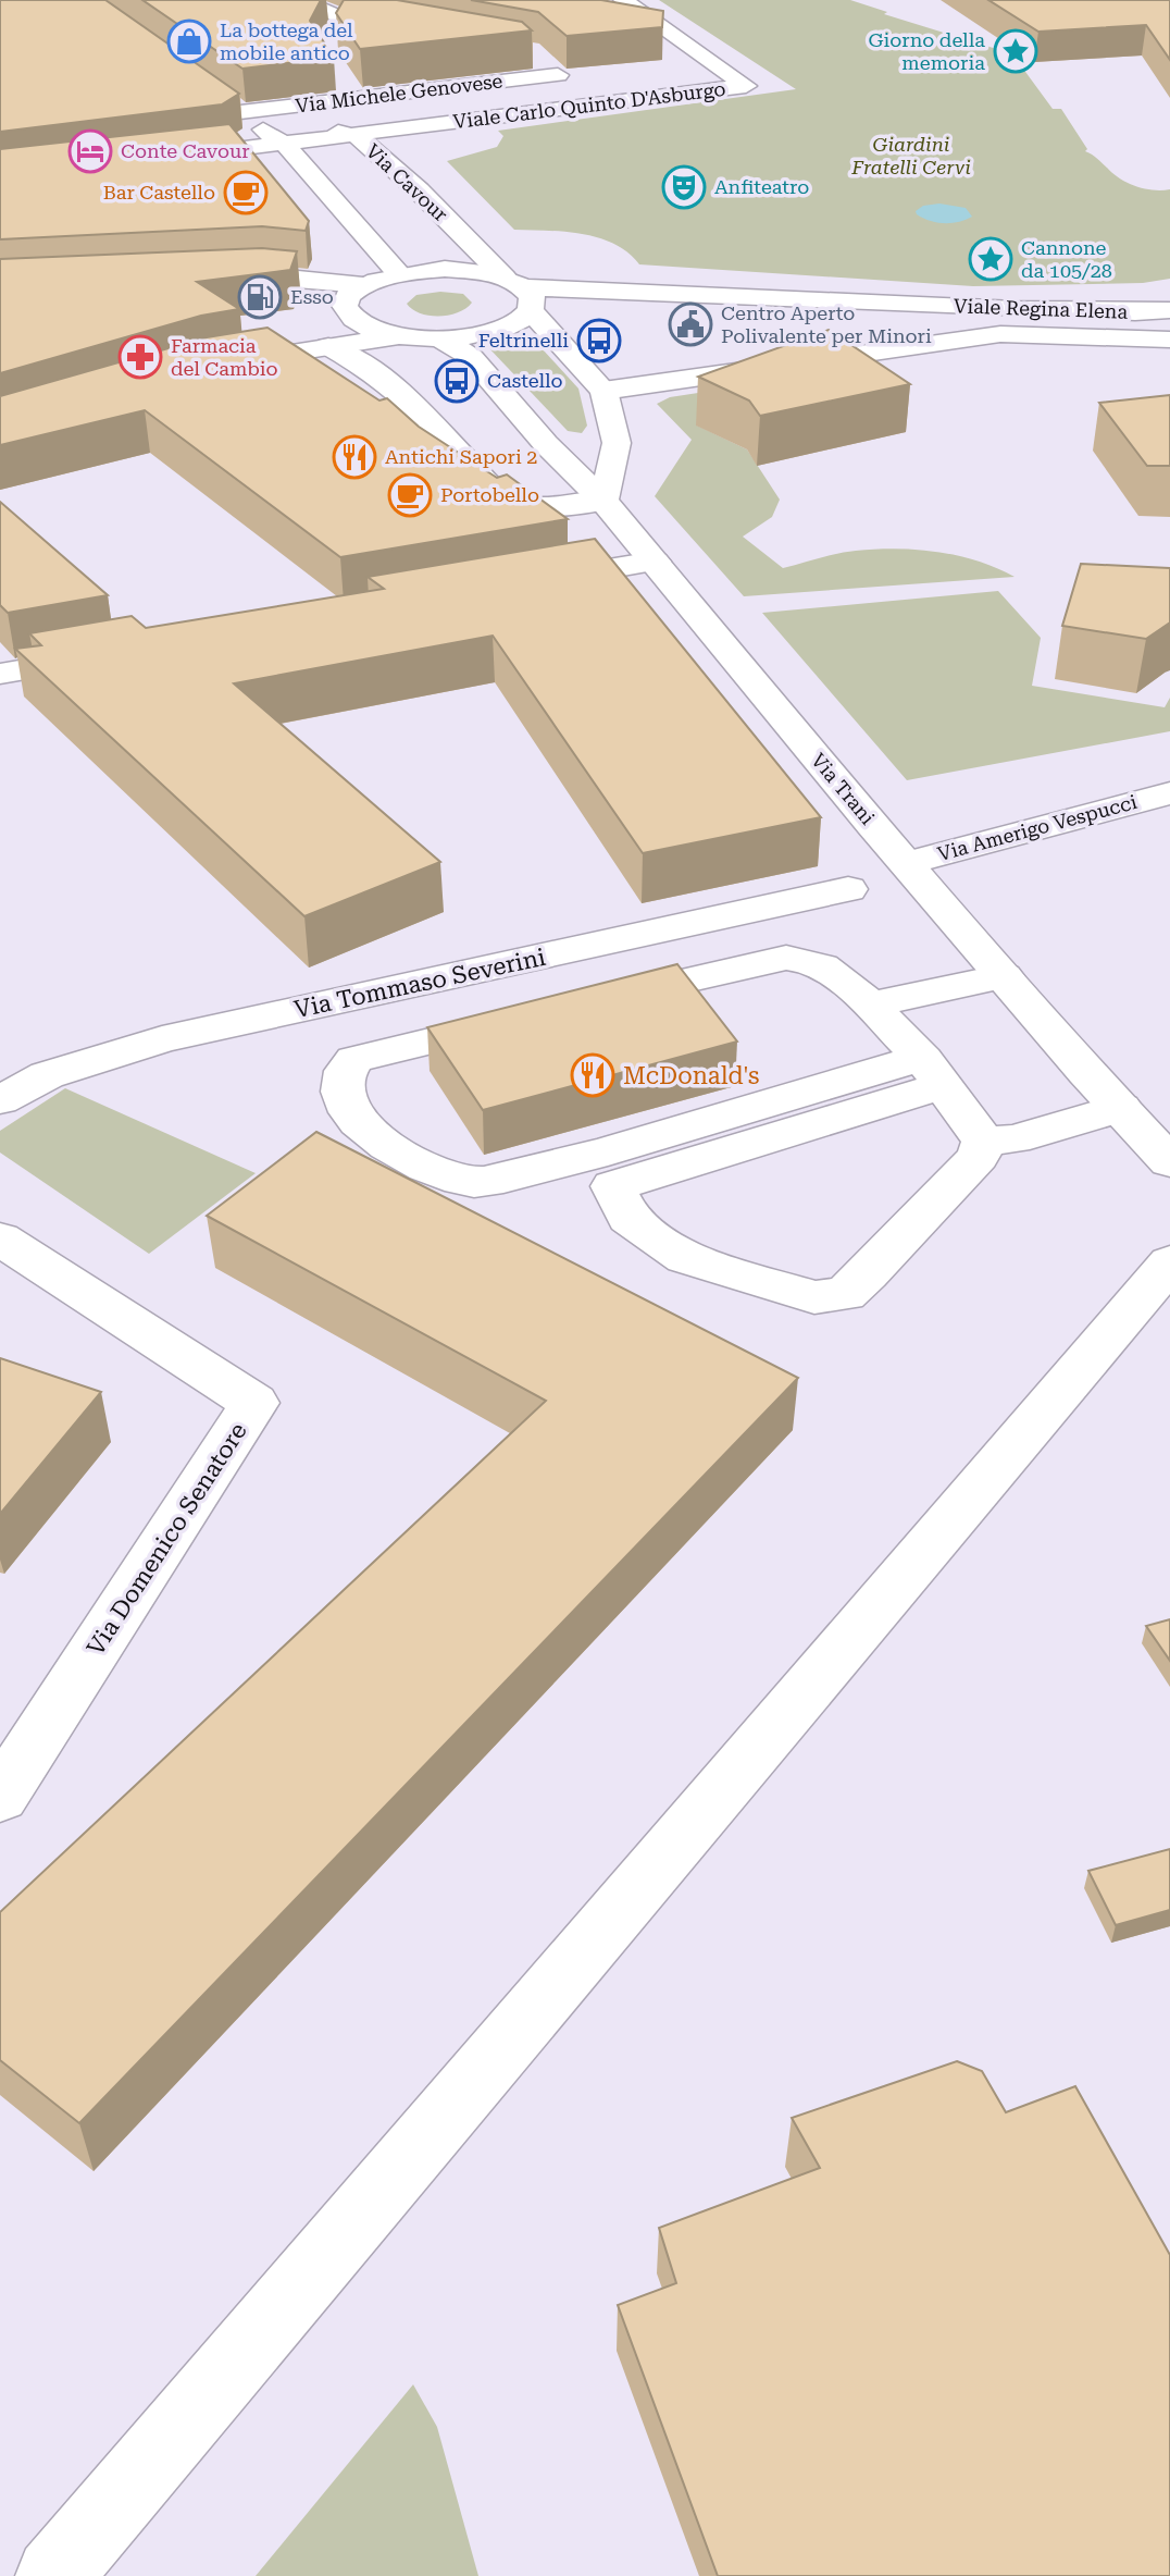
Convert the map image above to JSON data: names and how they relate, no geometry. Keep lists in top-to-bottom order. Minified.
{"streets":{"street":["Via Michele Genovese","Viale Carlo Quinto D'Asburgo","Via Cavour","Viale Regina Elena","Via Trani","Via Amerigo Vespucci","Via Tommaso Severini","Via Domenico Senatore"]},"crossings":[["Via Michele Genovese","Via Cavour"],["Viale Carlo Quinto D'Asburgo","Via Cavour"],["Via Cavour","Viale Regina Elena"],["Via Trani","Via Amerigo Vespucci"]],"parks":["Giardini Fratelli Cervi"],"places":{"shop":["La bottega del mobile antico"],"place":["Giorno della memoria","Cannone da 105/28"],"hotel":["Conte Cavour"],"theatre":["Anfiteatro"],"cafe":["Bar Castello","Portobello"],"fuel station":["Esso"],"public building":["Centro Aperto Polivalente per Minori"],"bus stop":["Feltrinelli","Castello"],"pharmacy":["Farmacia del Cambio"],"restaurant":["Antichi Sapori 2","McDonald's"]}}
